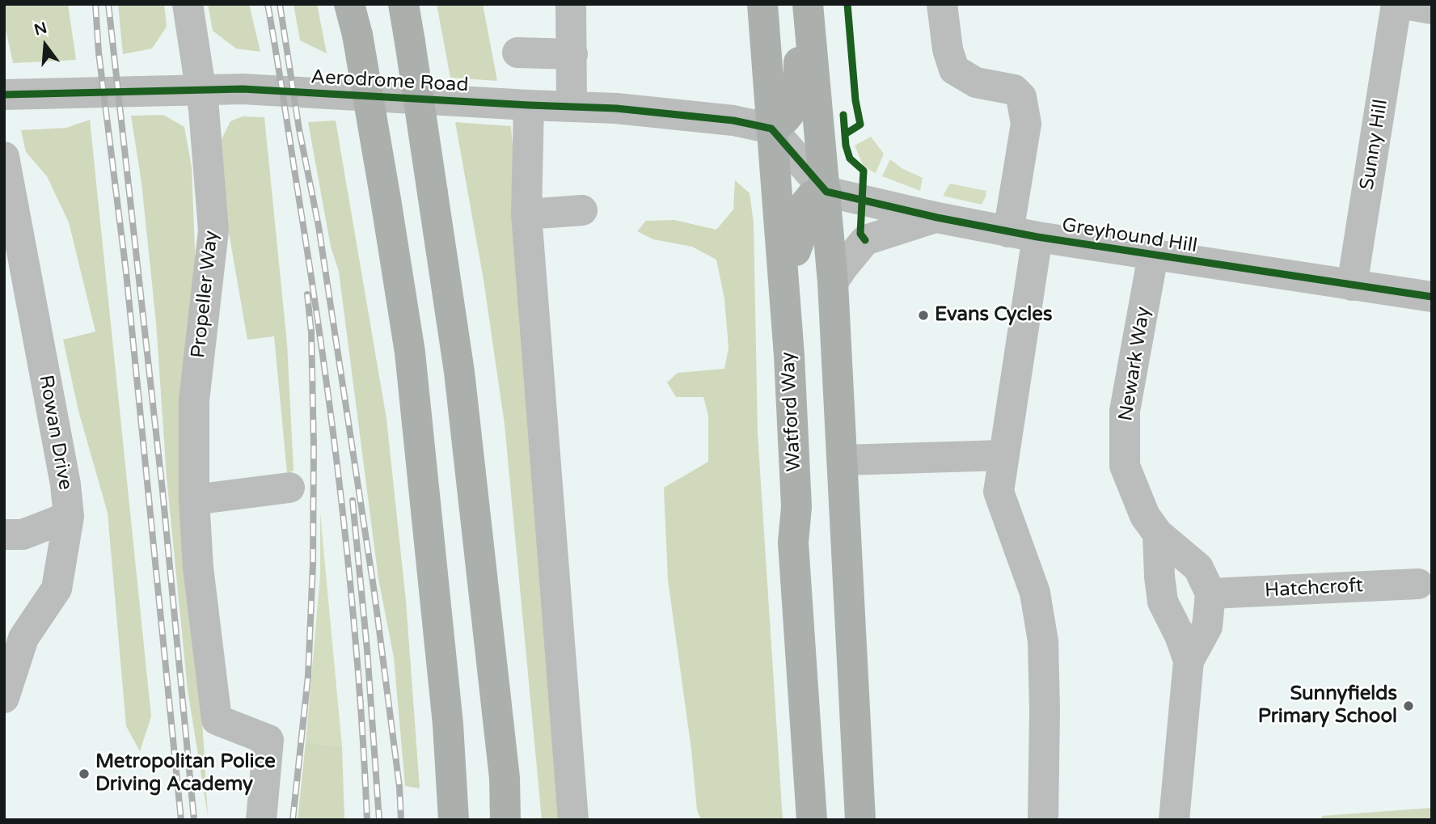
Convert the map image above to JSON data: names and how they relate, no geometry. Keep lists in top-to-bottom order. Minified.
{"streets":{"highway":["Watford Way"],"street":["Aerodrome Road","Sunny Hill","Greyhound Hill","Propeller Way","Newark Way","Rowan Drive","Hatchcroft"]},"crossings":[["Aerodrome Road","Propeller Way"],["Aerodrome Road","Watford Way"],["Sunny Hill","Greyhound Hill"],["Greyhound Hill","Newark Way"],["Newark Way","Hatchcroft"]],"places":["Evans Cycles","Sunnyfields Primary School","Metropolitan Police Driving Academy"],"north":"top"}
